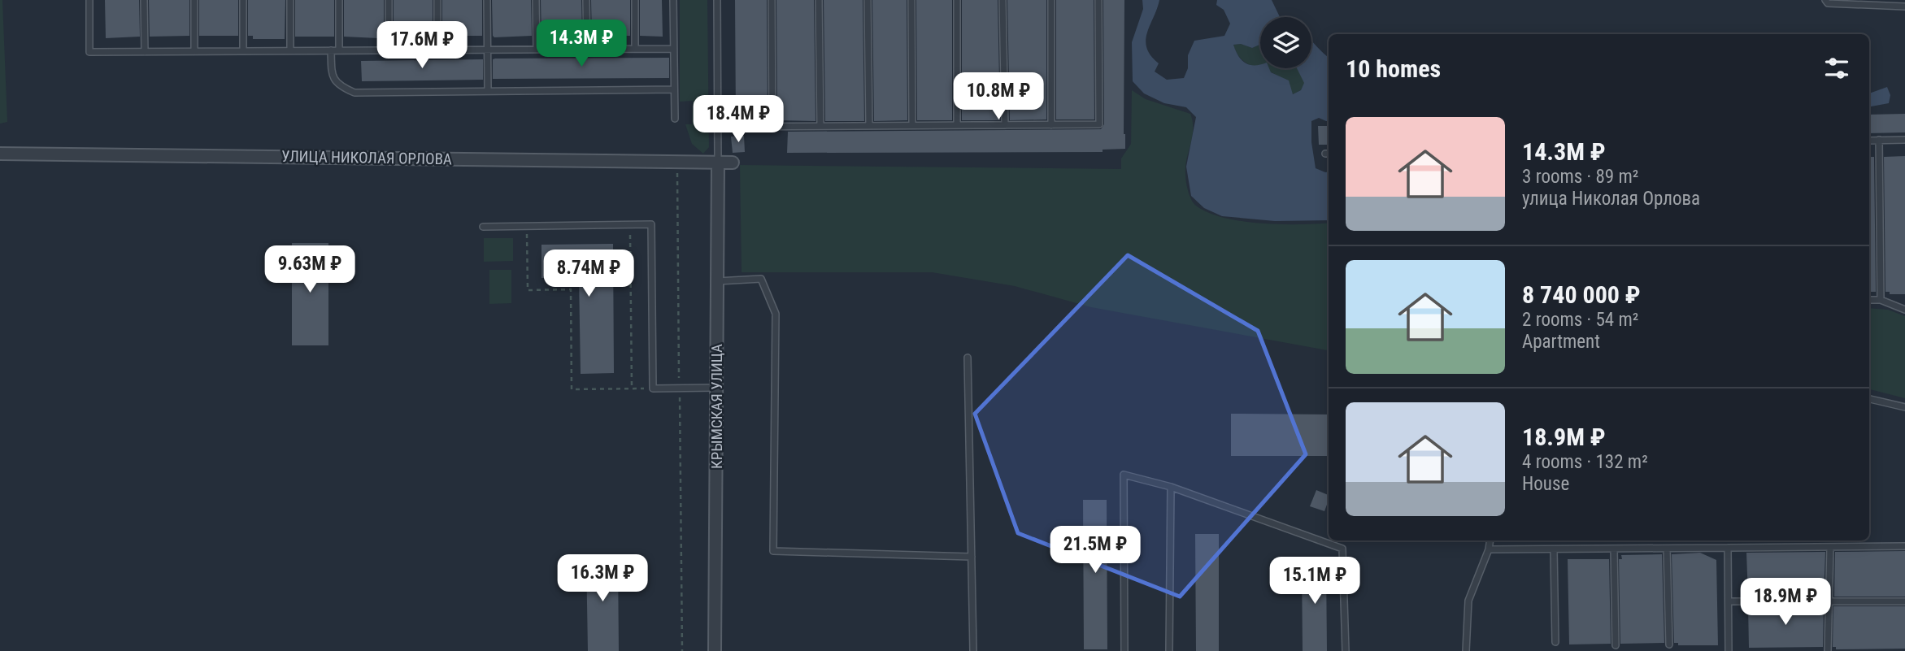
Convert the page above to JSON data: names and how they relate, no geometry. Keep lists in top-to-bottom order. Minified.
{"streets":{"street":["УЛИЦА НИКОЛАЯ ОРЛОВА","КРЫМСКАЯ УЛИЦА"]},"crossings":[["УЛИЦА НИКОЛАЯ ОРЛОВА","КРЫМСКАЯ УЛИЦА"]],"page":{"price":["14.3M ₽","17.6M ₽","10.8M ₽","18.4M ₽","9.63M ₽","8.74M ₽","21.5M ₽","16.3M ₽","15.1M ₽","18.9M ₽"],"heading":"10 homes","list":[{"name":"14.3M ₽","note":"3 rooms · 89 m² · улица Николая Орлова"},{"name":"8 740 000 ₽","note":"2 rooms · 54 m² · Apartment"},{"name":"18.9M ₽","note":"4 rooms · 132 m² · House"}]}}
